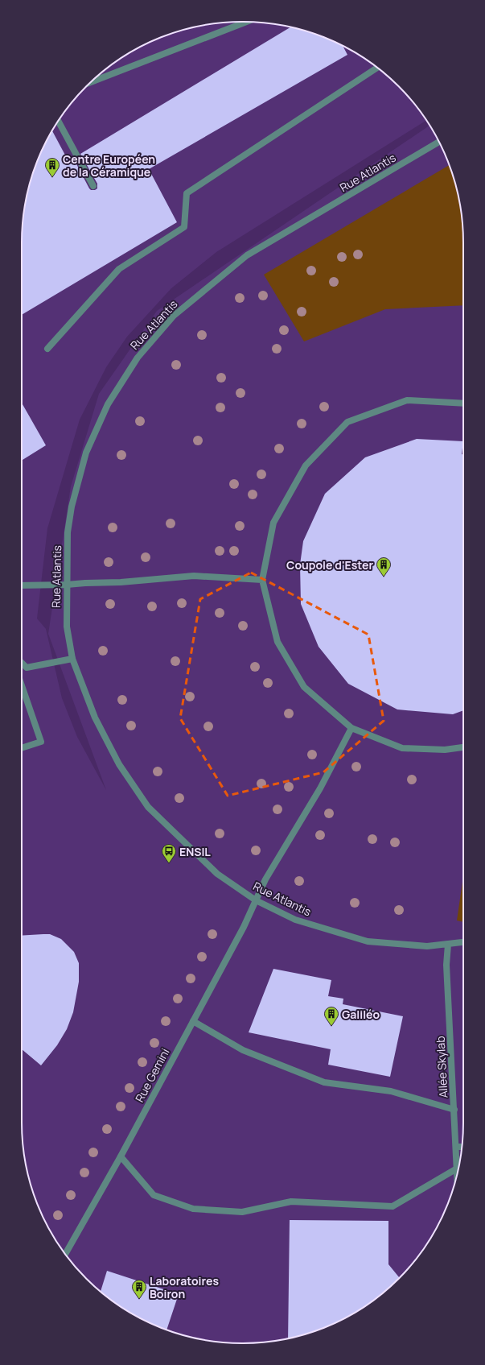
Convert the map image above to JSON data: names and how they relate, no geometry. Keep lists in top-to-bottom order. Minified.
{"streets":{"street":["Rue Atlantis","Allée Skylab","Rue Gemini"]},"crossings":[["Rue Atlantis","Allée Skylab"],["Rue Atlantis","Rue Gemini"]],"places":{"building":["Centre Européen de la Céramique","Coupole d'Ester","Galiléo","Laboratoires Boiron"],"bus stop":["ENSIL"]}}
